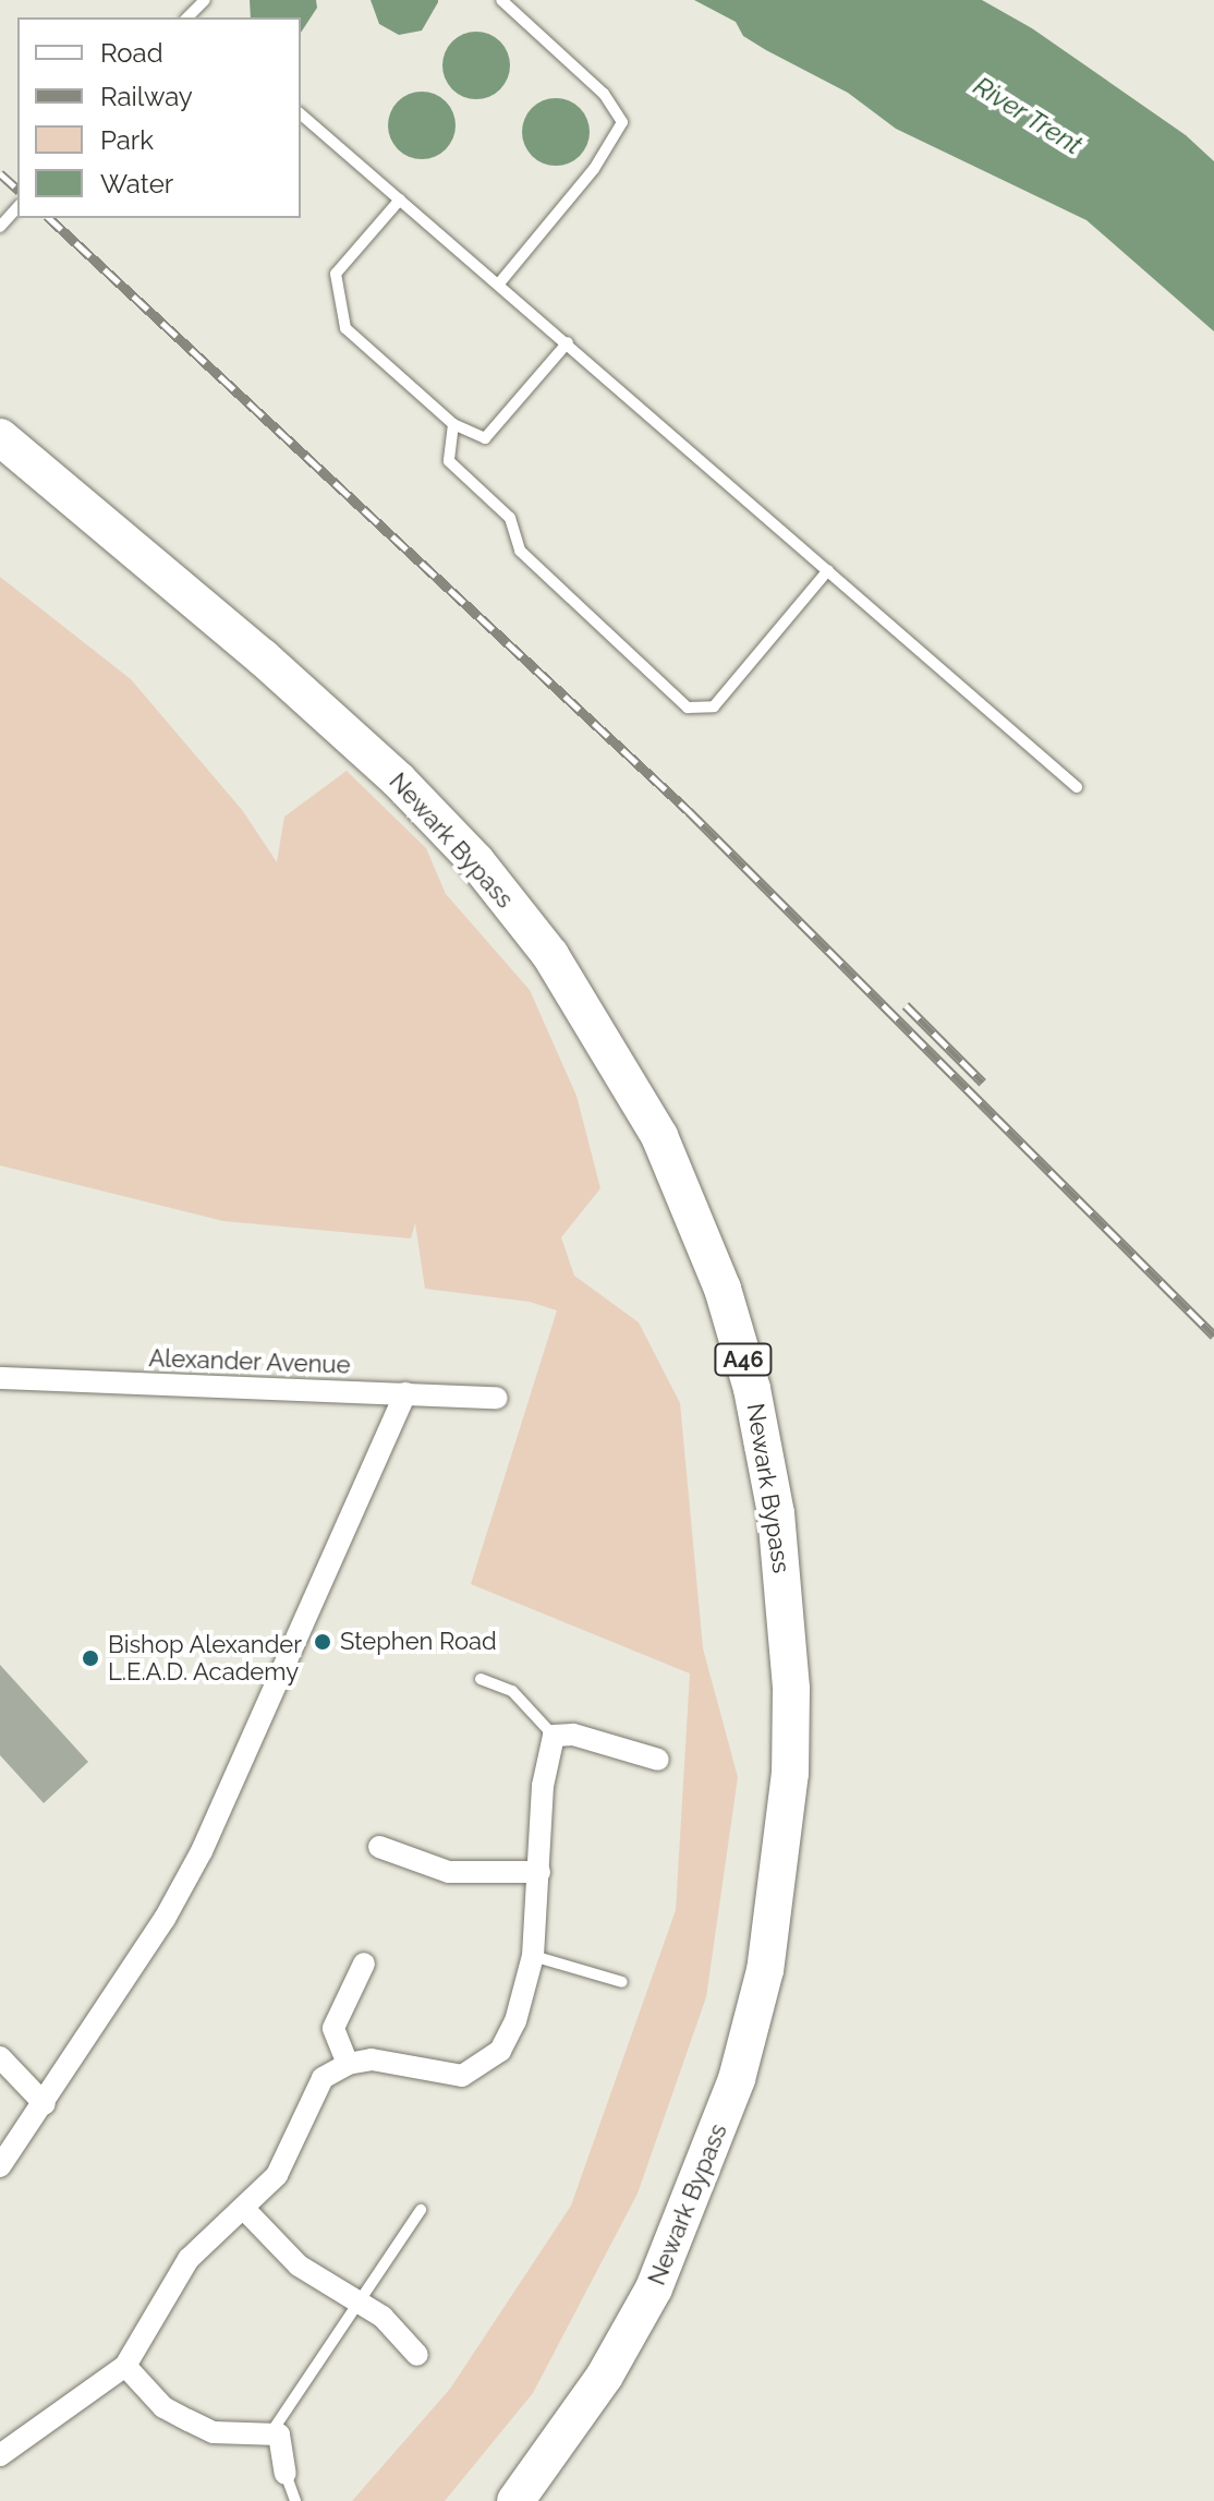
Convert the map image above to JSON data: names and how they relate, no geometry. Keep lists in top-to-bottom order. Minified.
{"streets":{"highway":["Newark Bypass","A46"],"street":["Alexander Avenue"]},"water":["River Trent"],"places":["Stephen Road","Bishop Alexander L.E.A.D. Academy"],"legend":["Road","Railway","Park","Water"]}
